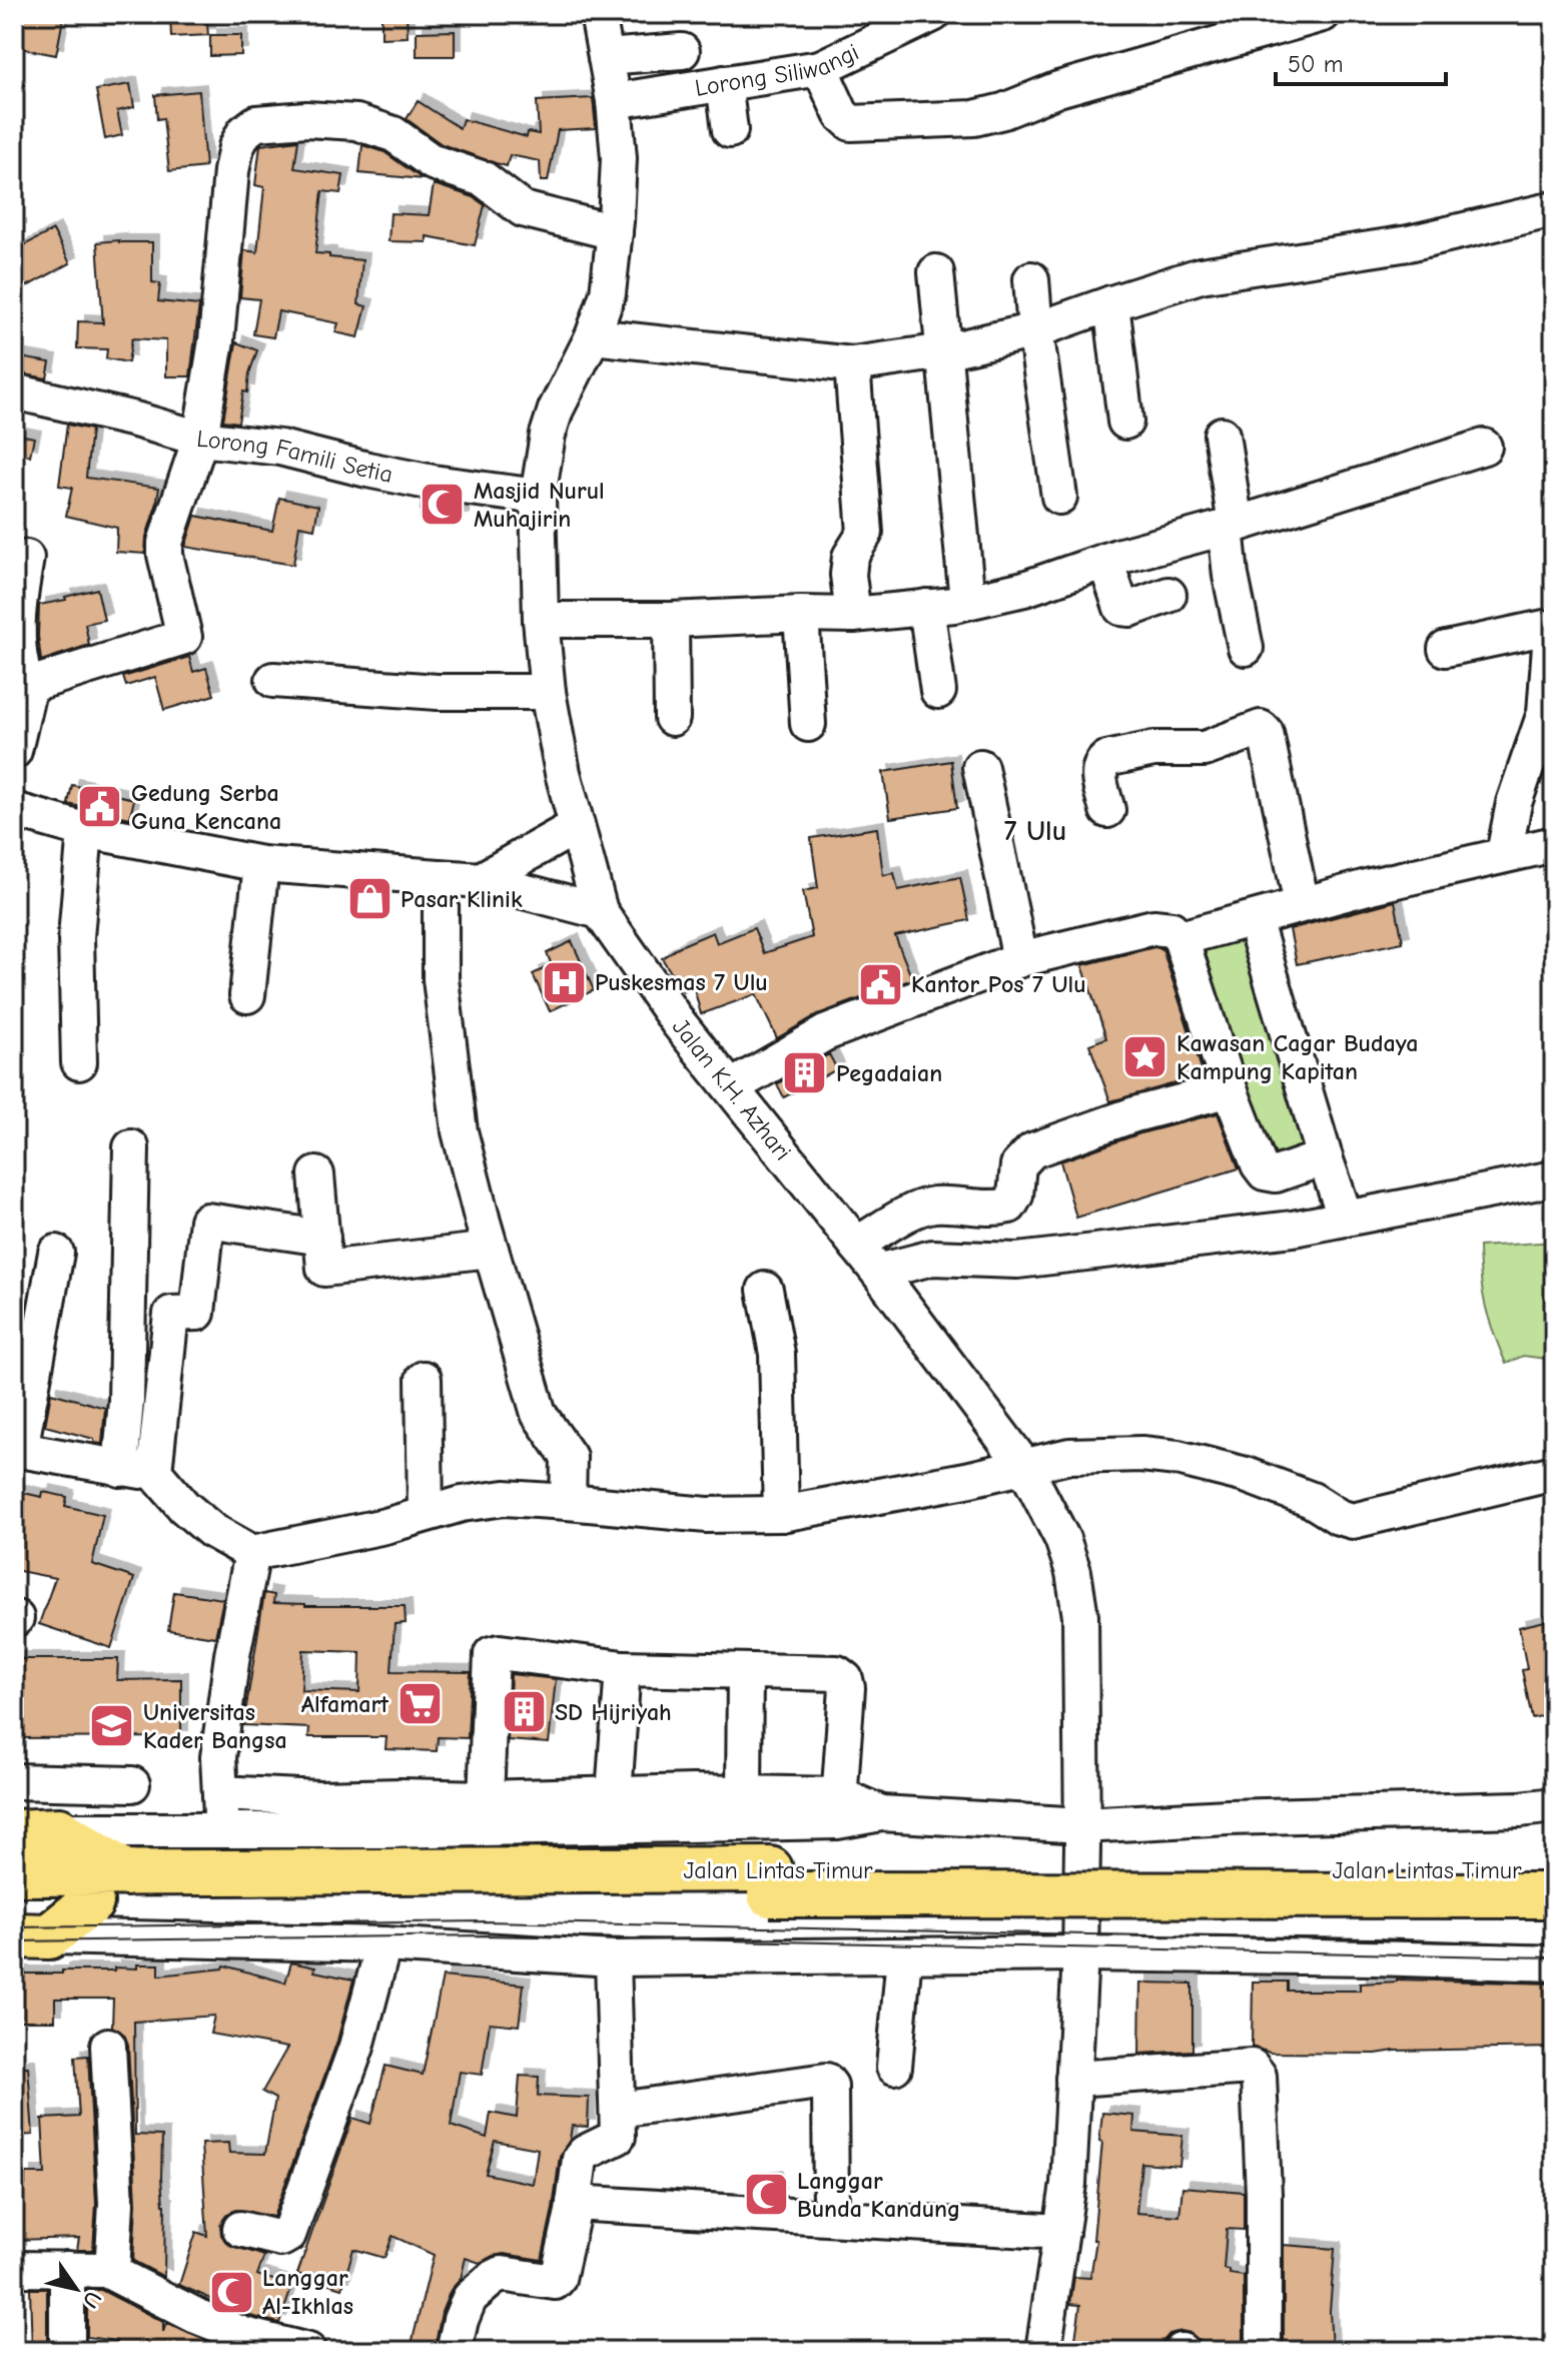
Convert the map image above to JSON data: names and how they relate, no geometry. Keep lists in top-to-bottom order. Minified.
{"streets":{"highway":["Jalan Lintas Timur"],"street":["Lorong Siliwangi","Lorong Famili Setia","Jalan K.H. Azhari"]},"crossings":[["Lorong Famili Setia","Jalan K.H. Azhari"]],"districts":["7 Ulu"],"places":{"mosque":["Masjid Nurul Muhajirin","Langgar Bunda Kandung","Langgar Al-Ikhlas"],"public building":["Gedung Serba Guna Kencana","Kantor Pos 7 Ulu"],"shop":["Pasar Klinik"],"hospital":["Puskesmas 7 Ulu"],"place":["Kawasan Cagar Budaya Kampung Kapitan"],"building":["Pegadaian","SD Hijriyah"],"supermarket":["Alfamart"],"school or university":["Universitas Kader Bangsa"]},"scale_bar":"50 m","north":"bottom right"}
